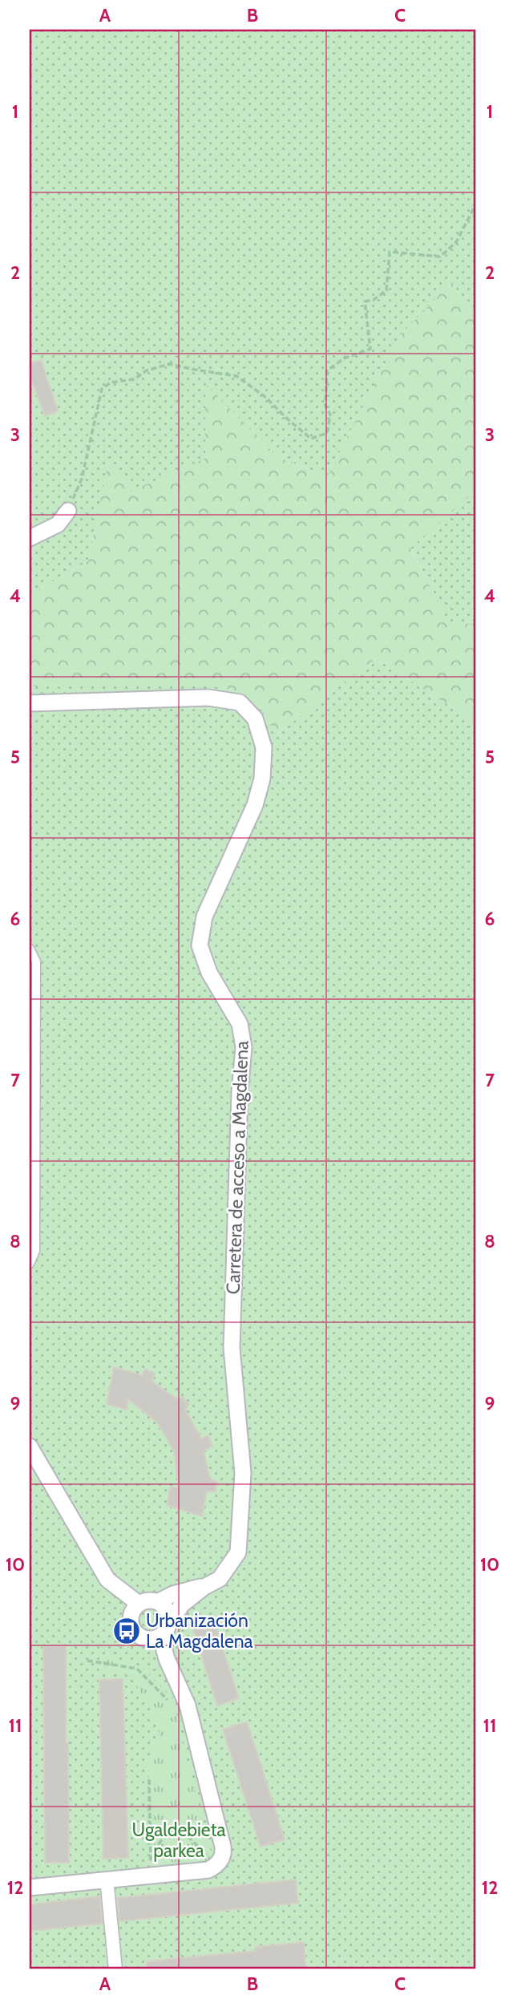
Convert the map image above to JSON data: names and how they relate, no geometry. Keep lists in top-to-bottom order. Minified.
{"streets":{"street":["Carretera de acceso a Magdalena"]},"parks":["Ugaldebieta parkea"],"places":{"bus stop":["Urbanización La Magdalena"]},"grid":{"columns":["A","B","C"],"rows":["1","2","3","4","5","6","7","8","9","10","11","12"]}}
